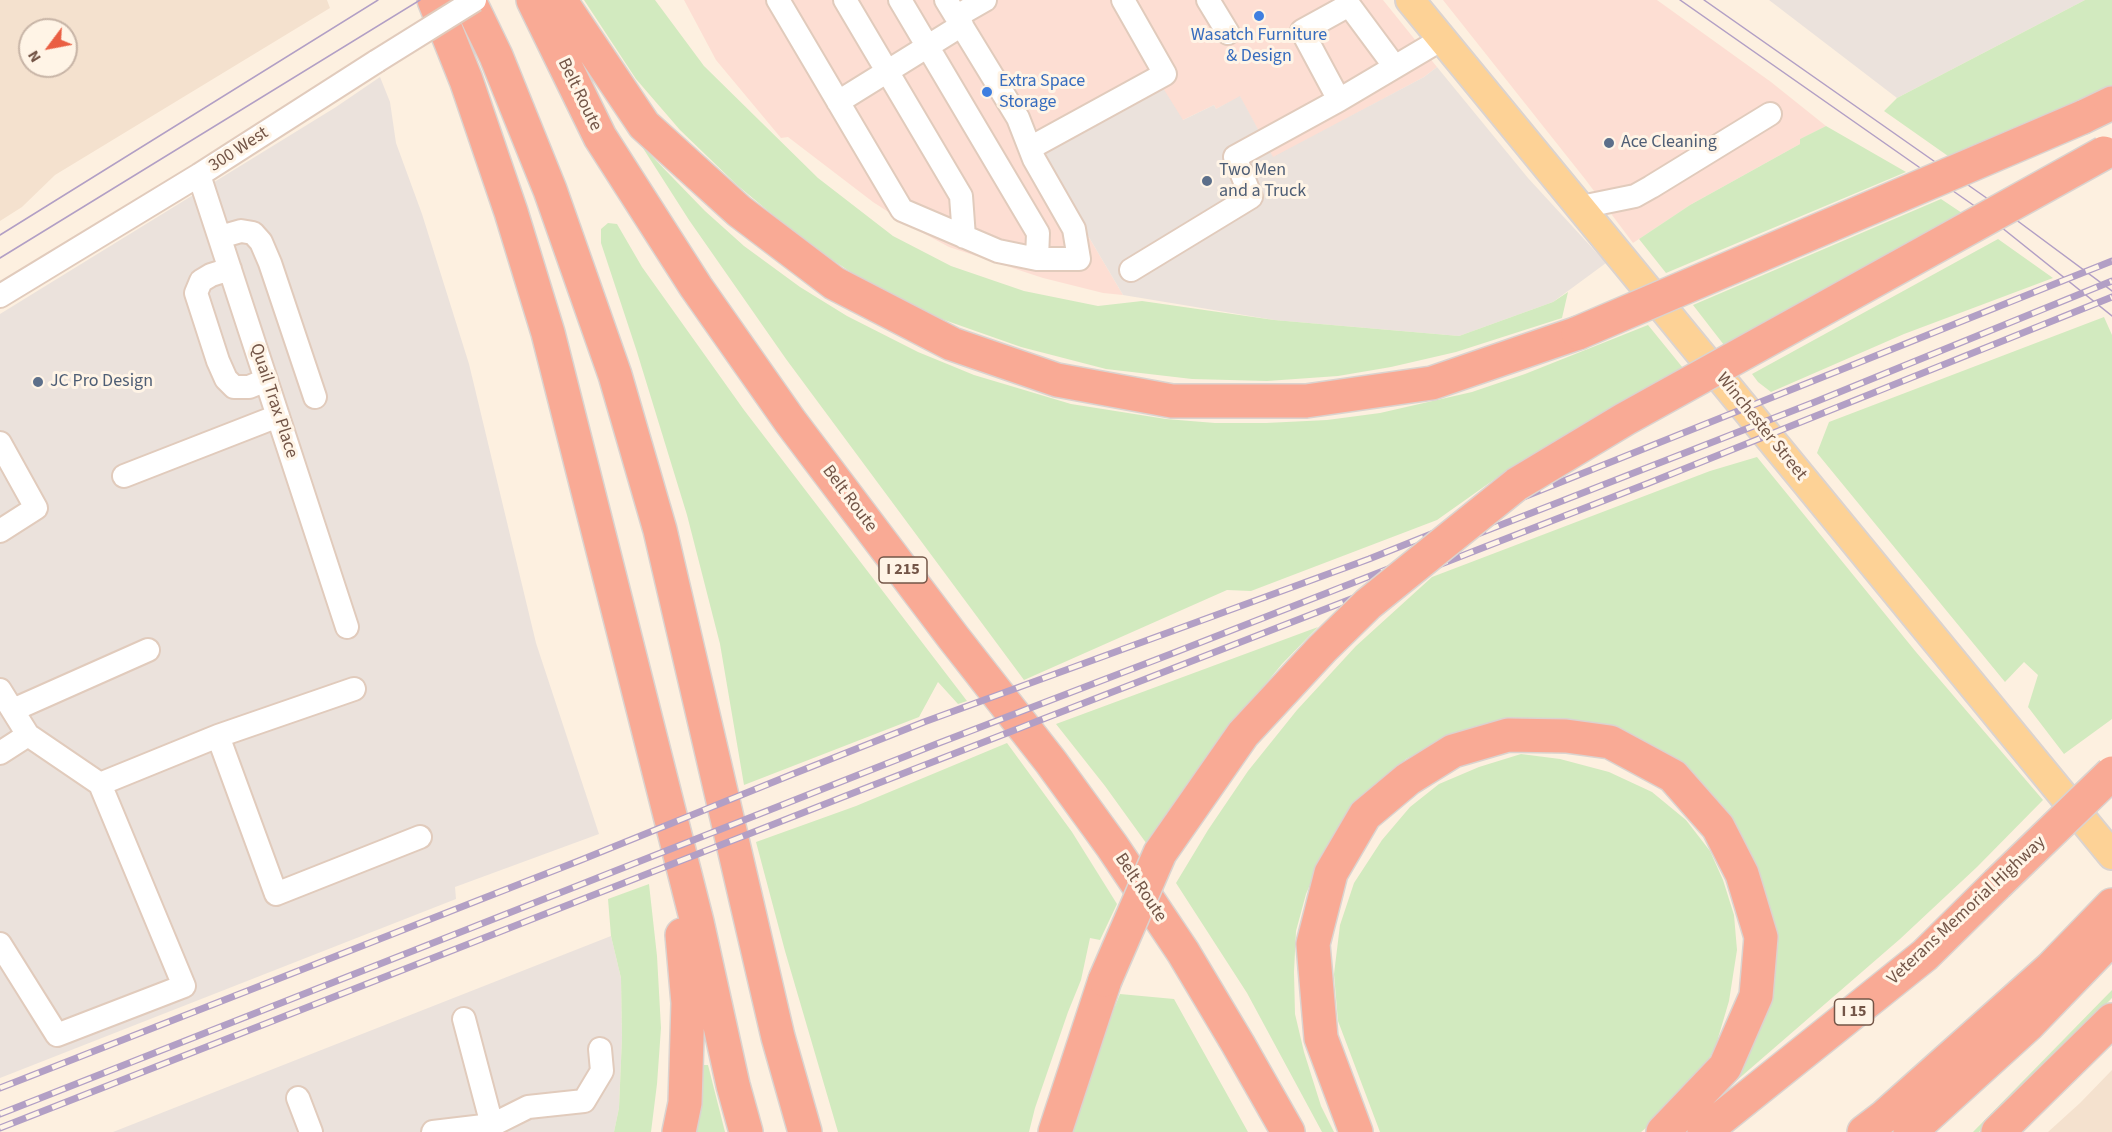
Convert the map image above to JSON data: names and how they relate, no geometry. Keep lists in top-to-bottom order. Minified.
{"streets":{"highway":["Belt Route","I 215","Veterans Memorial Highway","I 15"],"main road":["Winchester Street"],"street":["300 West","Quail Trax Place"]},"crossings":[["300 West","Quail Trax Place"]],"places":["Wasatch Furniture & Design","Extra Space Storage","Ace Cleaning","Two Men and a Truck","JC Pro Design"],"north":"bottom left"}
